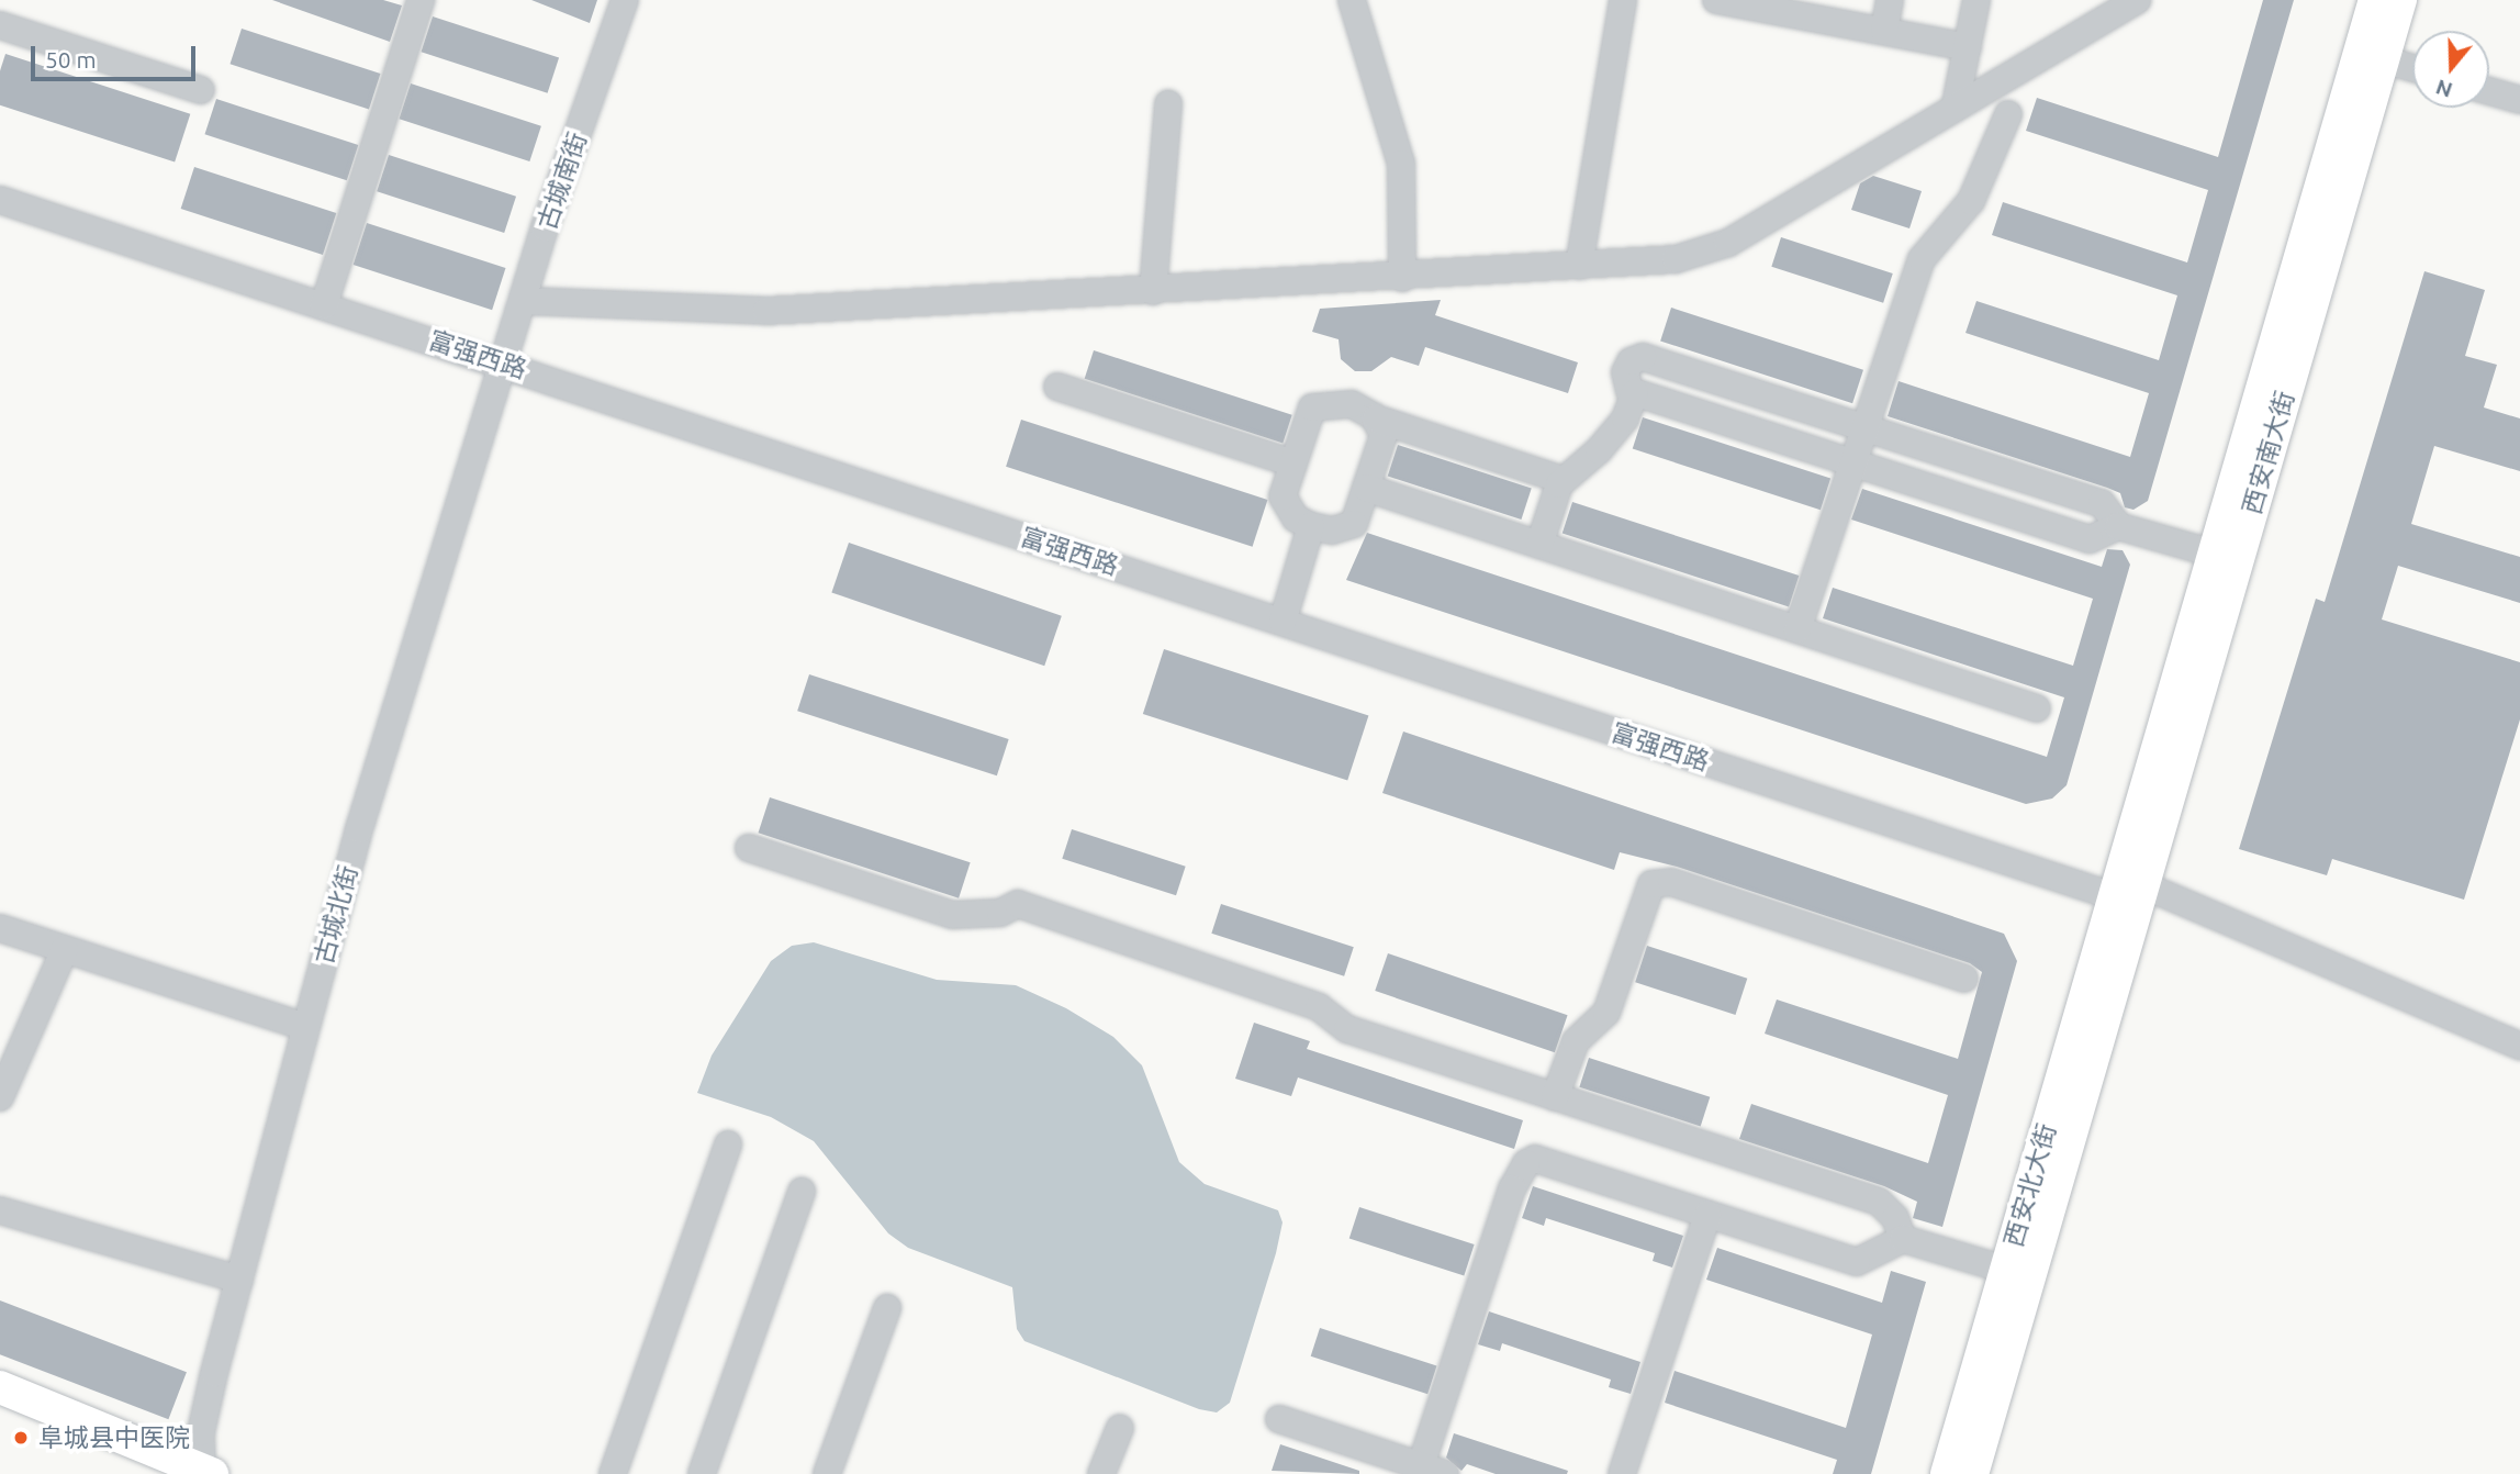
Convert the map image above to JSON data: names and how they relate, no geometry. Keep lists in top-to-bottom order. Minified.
{"streets":{"main road":["西安南大街","西安北大街"],"street":["古城南街","富强西路","古城北街"]},"crossings":[["古城南街","富强西路"],["古城南街","古城北街"],["富强西路","西安南大街"],["富强西路","古城北街"],["富强西路","西安北大街"],["西安南大街","西安北大街"]],"places":["阜城县中医院"],"scale_bar":"50 m","north":"bottom"}
